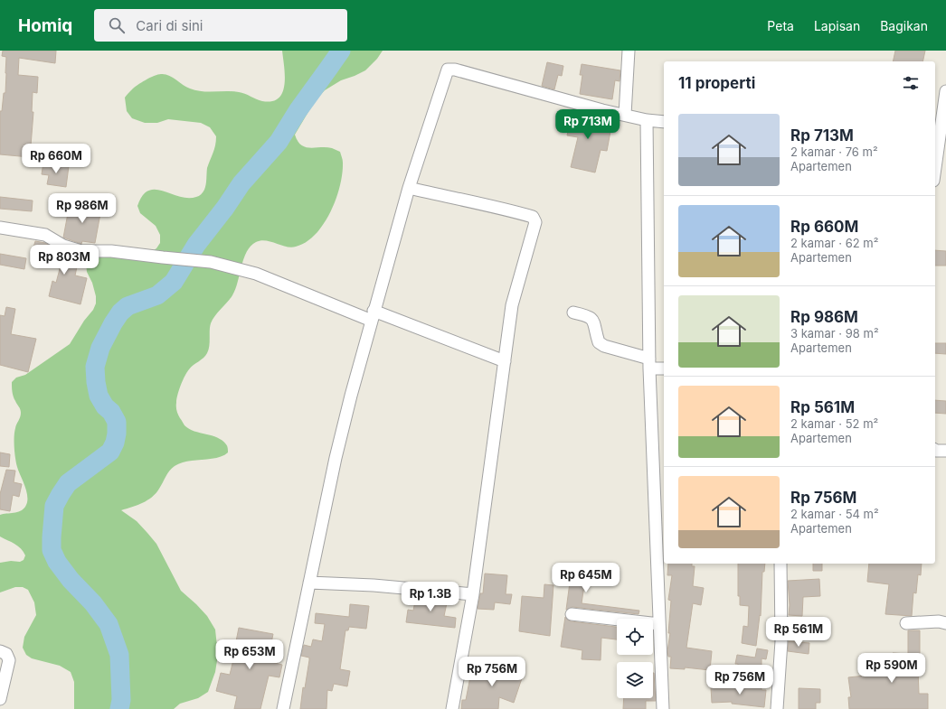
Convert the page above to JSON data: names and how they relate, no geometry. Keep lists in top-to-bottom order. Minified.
{"page":{"header":"Homiq","search":"Cari di sini","nav":["Peta","Lapisan","Bagikan"],"heading":"11 properti","list":[{"name":"Rp 713M","note":"2 kamar · 76 m² · Apartemen"},{"name":"Rp 660M","note":"2 kamar · 62 m² · Apartemen"},{"name":"Rp 986M","note":"3 kamar · 98 m² · Apartemen"},{"name":"Rp 561M","note":"2 kamar · 52 m² · Apartemen"},{"name":"Rp 756M","note":"2 kamar · 54 m² · Apartemen"}],"price":["Rp 713M","Rp 660M","Rp 986M","Rp 803M","Rp 645M","Rp 1.3B","Rp 561M","Rp 653M","Rp 590M","Rp 756M","Rp 756M"]}}
